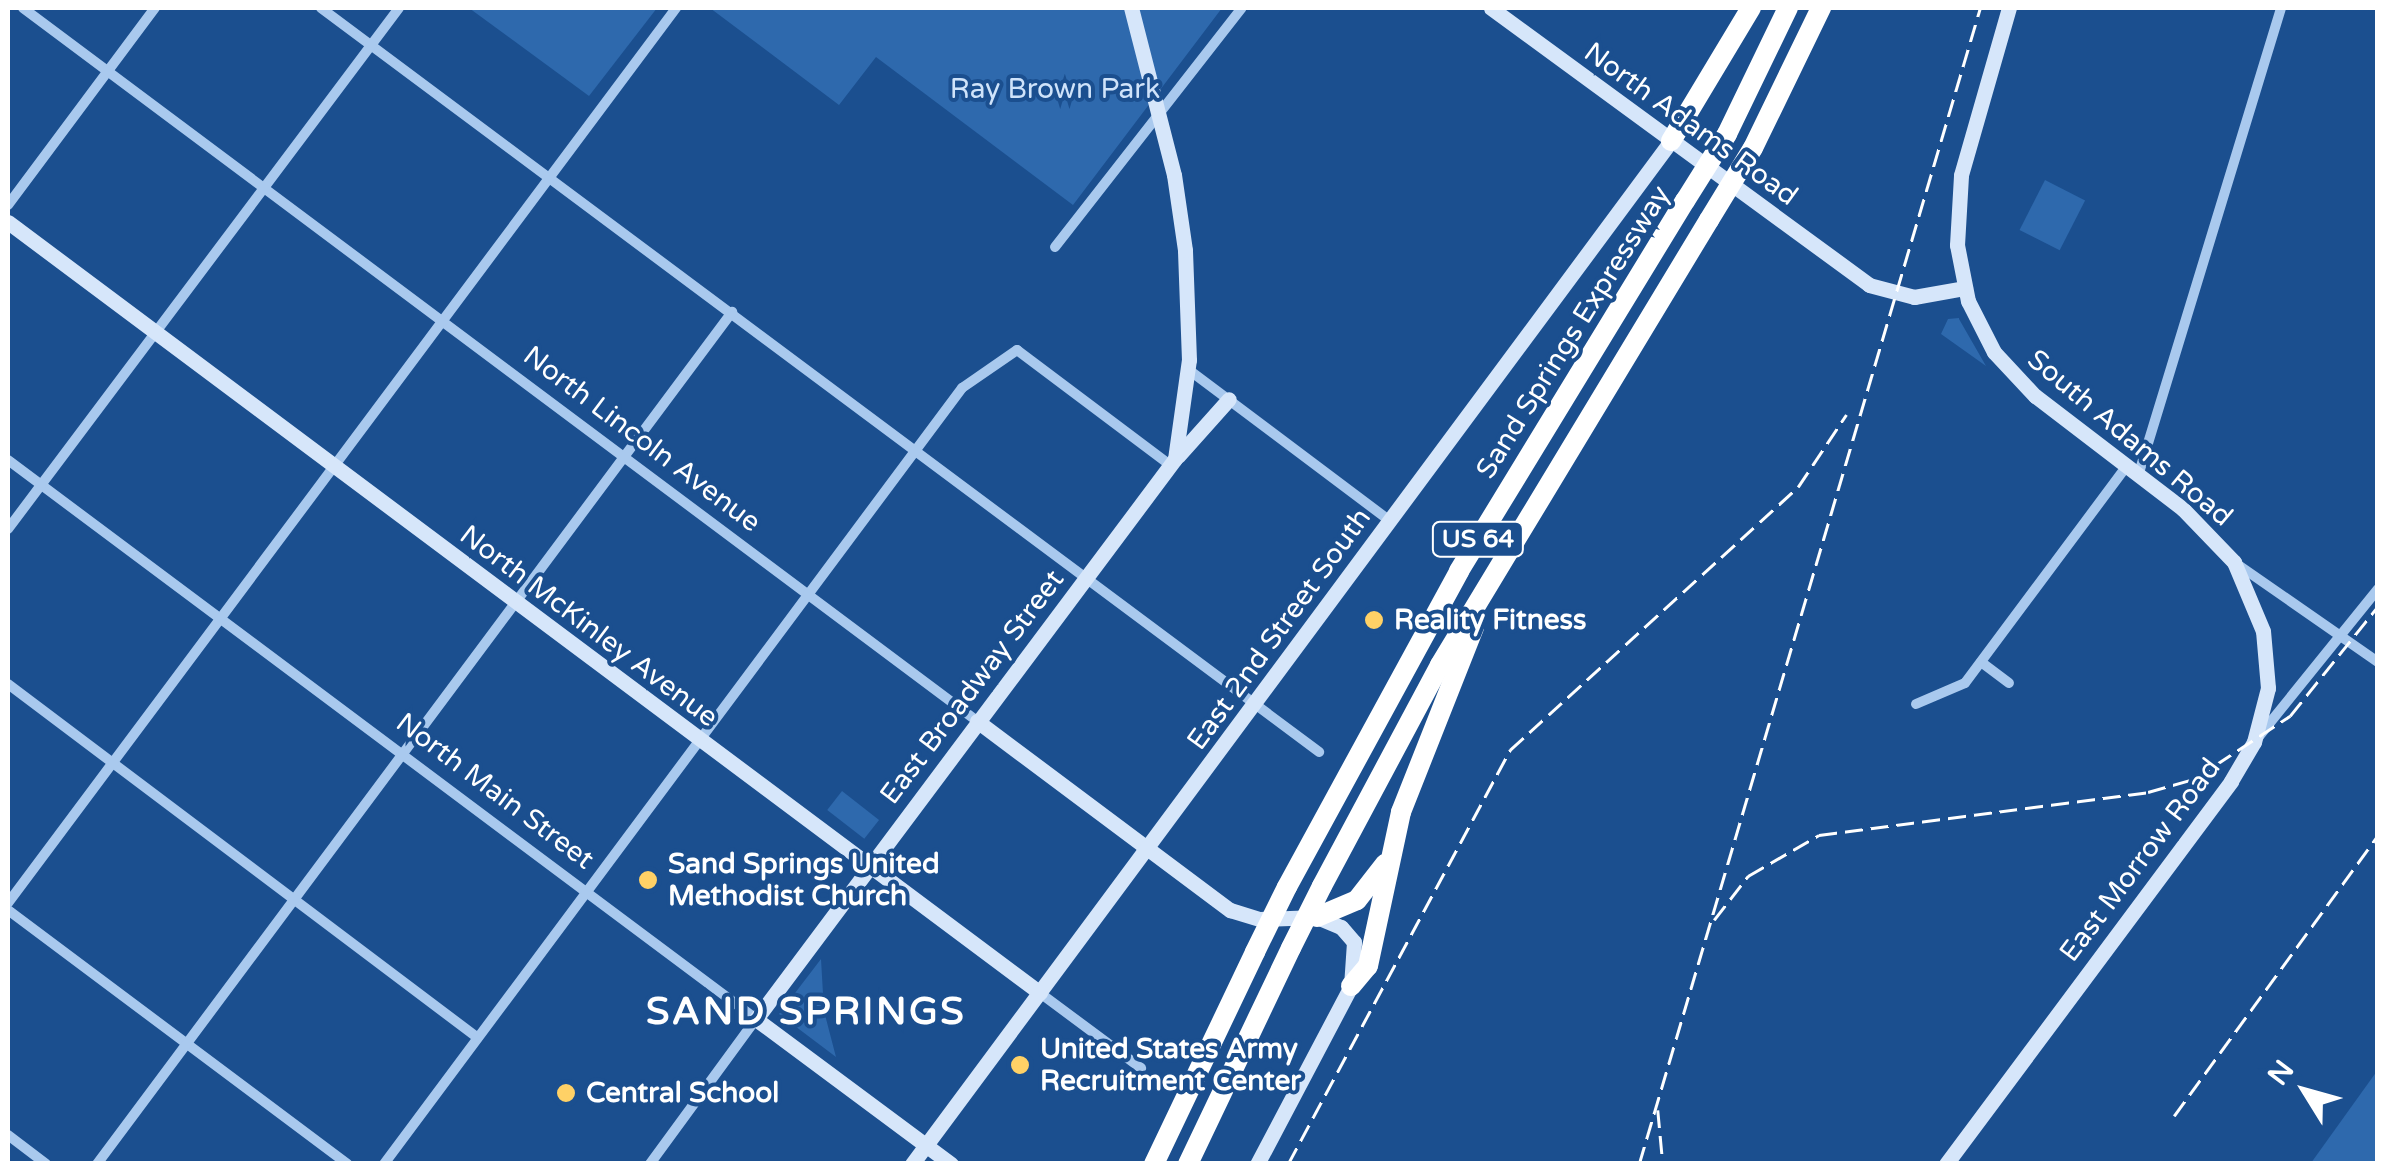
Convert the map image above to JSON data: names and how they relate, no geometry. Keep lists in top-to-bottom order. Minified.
{"streets":{"highway":["Sand Springs Expressway","US 64"],"main road":["North Adams Road","South Adams Road","North Lincoln Avenue","North McKinley Avenue","East 2nd Street South","East Broadway Street","North Main Street","East Morrow Road"]},"crossings":[["North Adams Road","South Adams Road"],["North Adams Road","East 2nd Street South"],["South Adams Road","East Morrow Road"],["North Lincoln Avenue","East 2nd Street South"],["North Lincoln Avenue","East Broadway Street"],["North McKinley Avenue","East 2nd Street South"],["North McKinley Avenue","East Broadway Street"],["East 2nd Street South","North Main Street"],["East Broadway Street","North Main Street"]],"districts":["SAND SPRINGS"],"parks":["Ray Brown Park"],"places":["Reality Fitness","Sand Springs United Methodist Church","United States Army Recruitment Center","Central School"],"north":"top left"}
